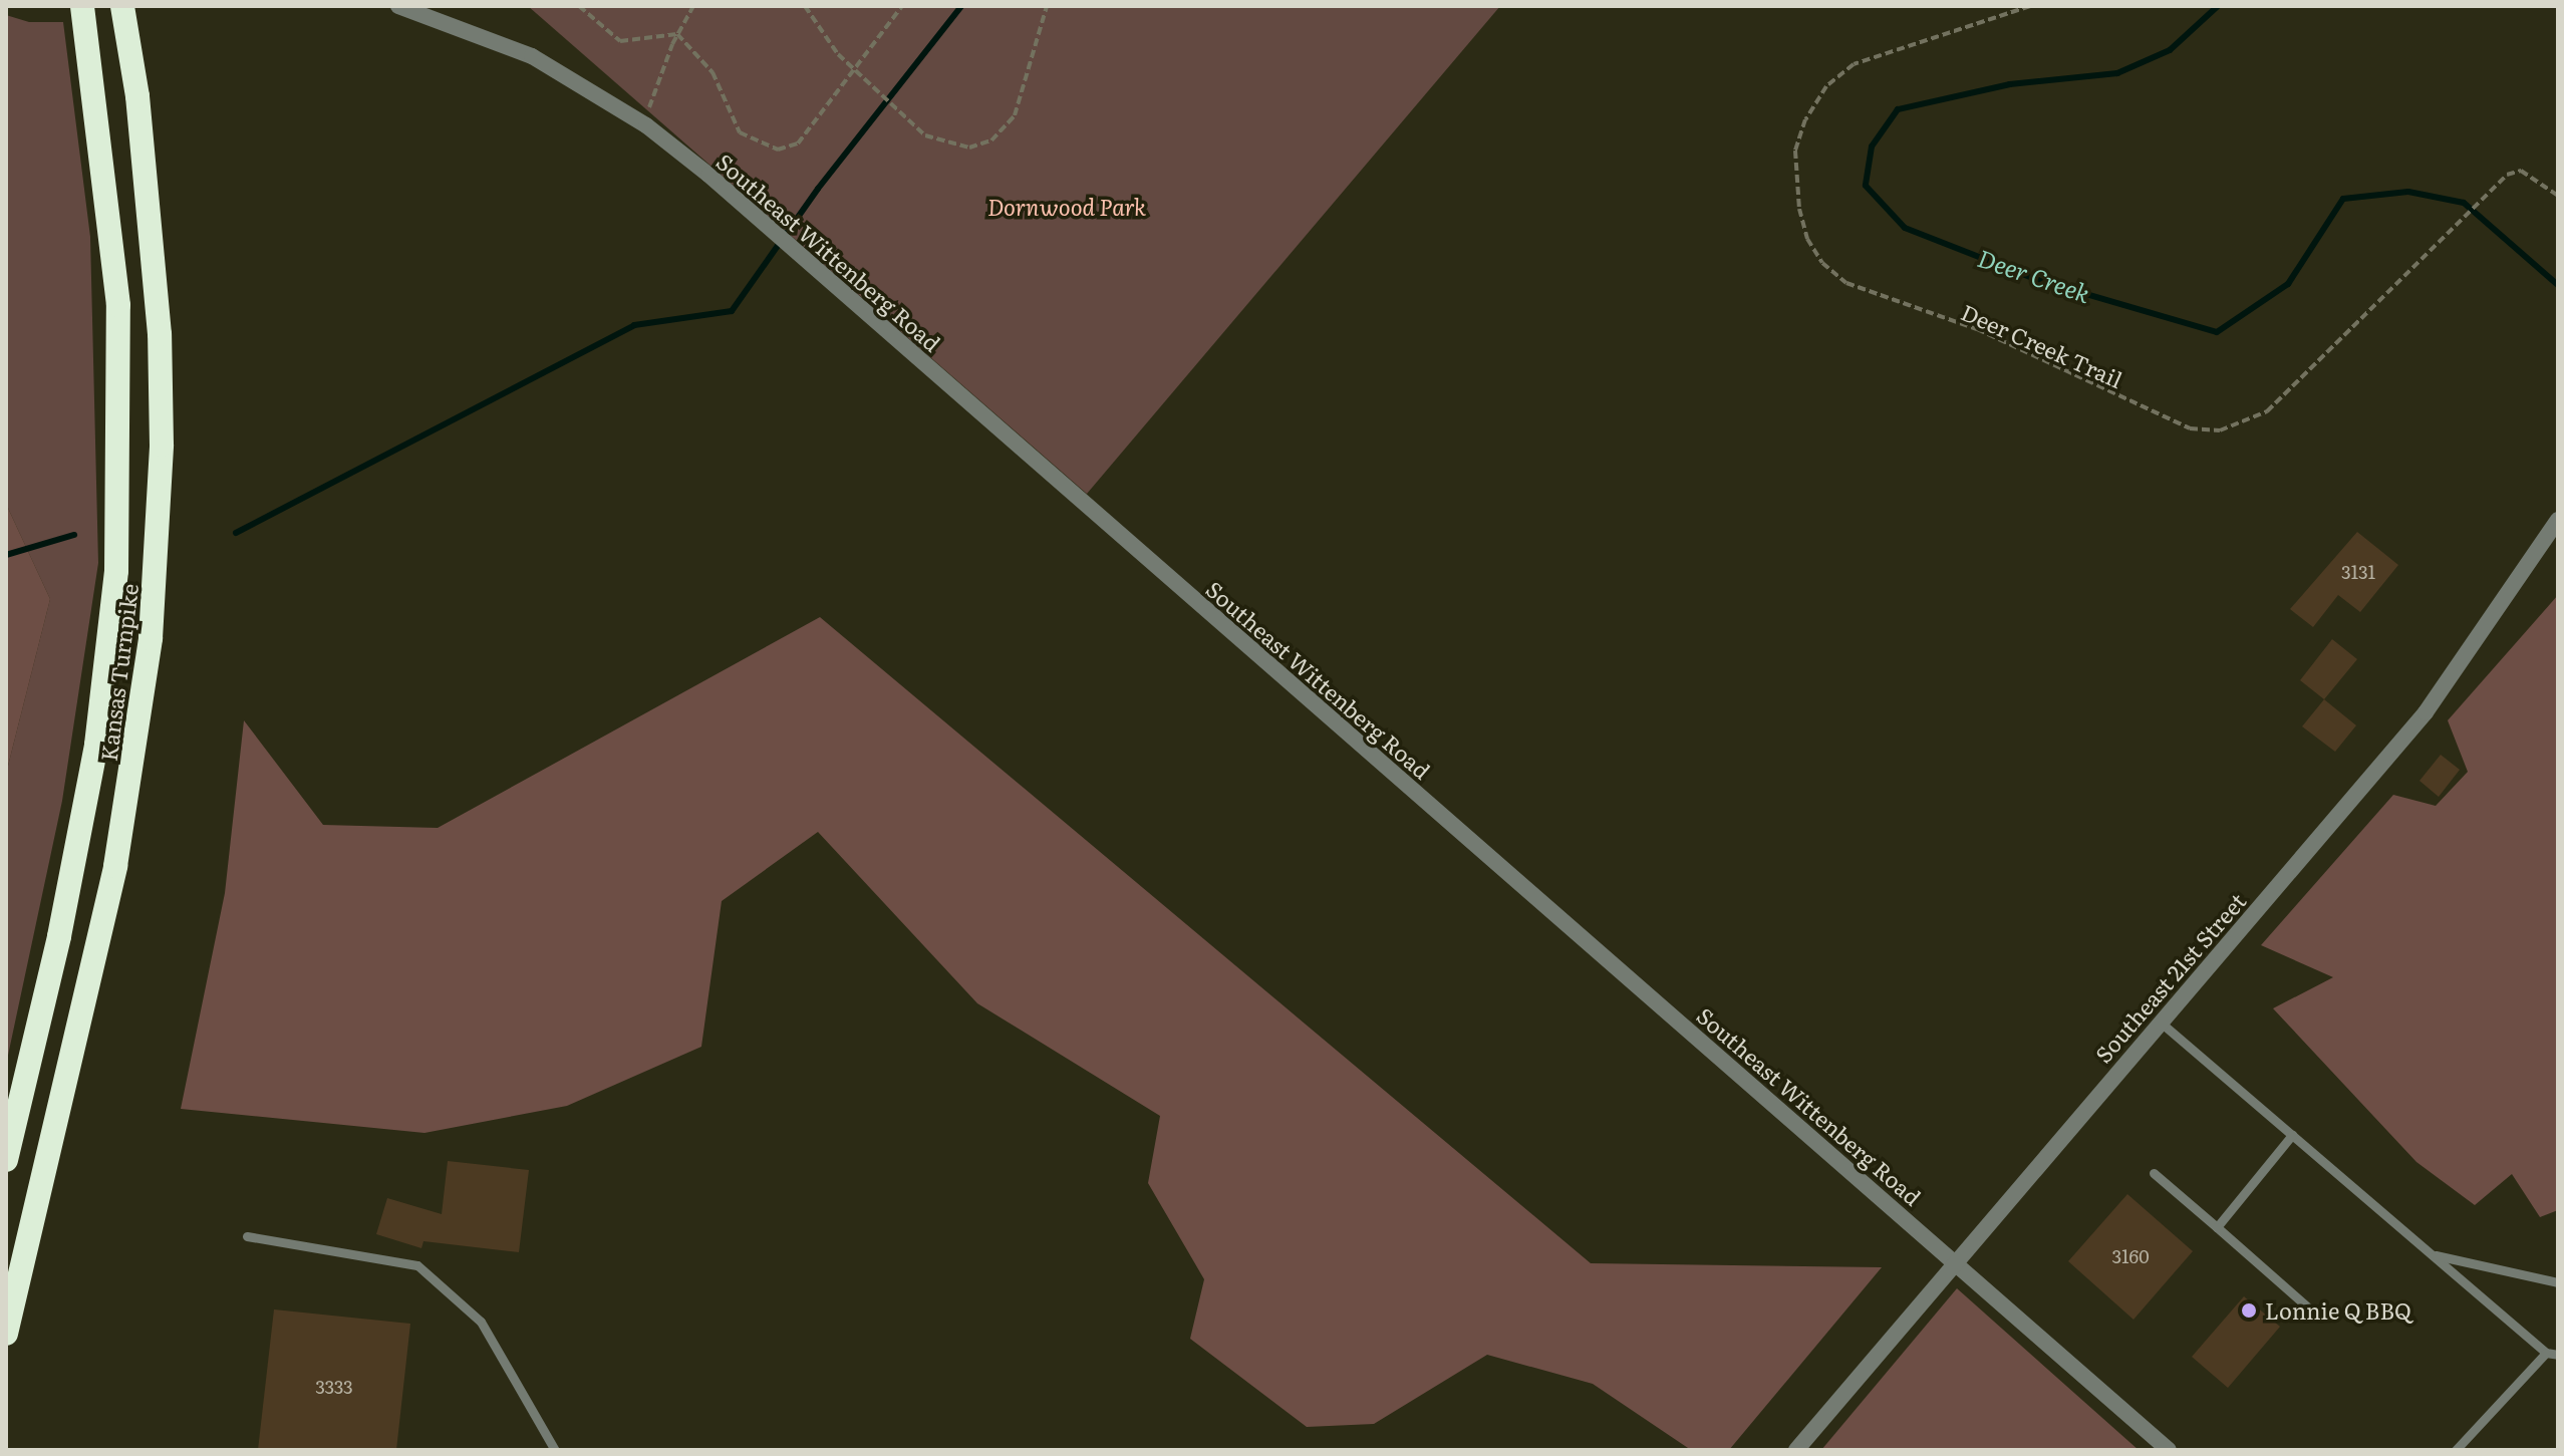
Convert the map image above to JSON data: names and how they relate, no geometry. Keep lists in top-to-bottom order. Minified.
{"streets":{"highway":["Kansas Turnpike"],"street":["Southeast Wittenberg Road","Southeast 21st Street"],"path":["Deer Creek Trail"]},"crossings":[["Southeast Wittenberg Road","Southeast 21st Street"]],"water":["Deer Creek"],"parks":["Dornwood Park"],"places":["Lonnie Q BBQ"],"house_numbers":["3131","3160","3333"]}
